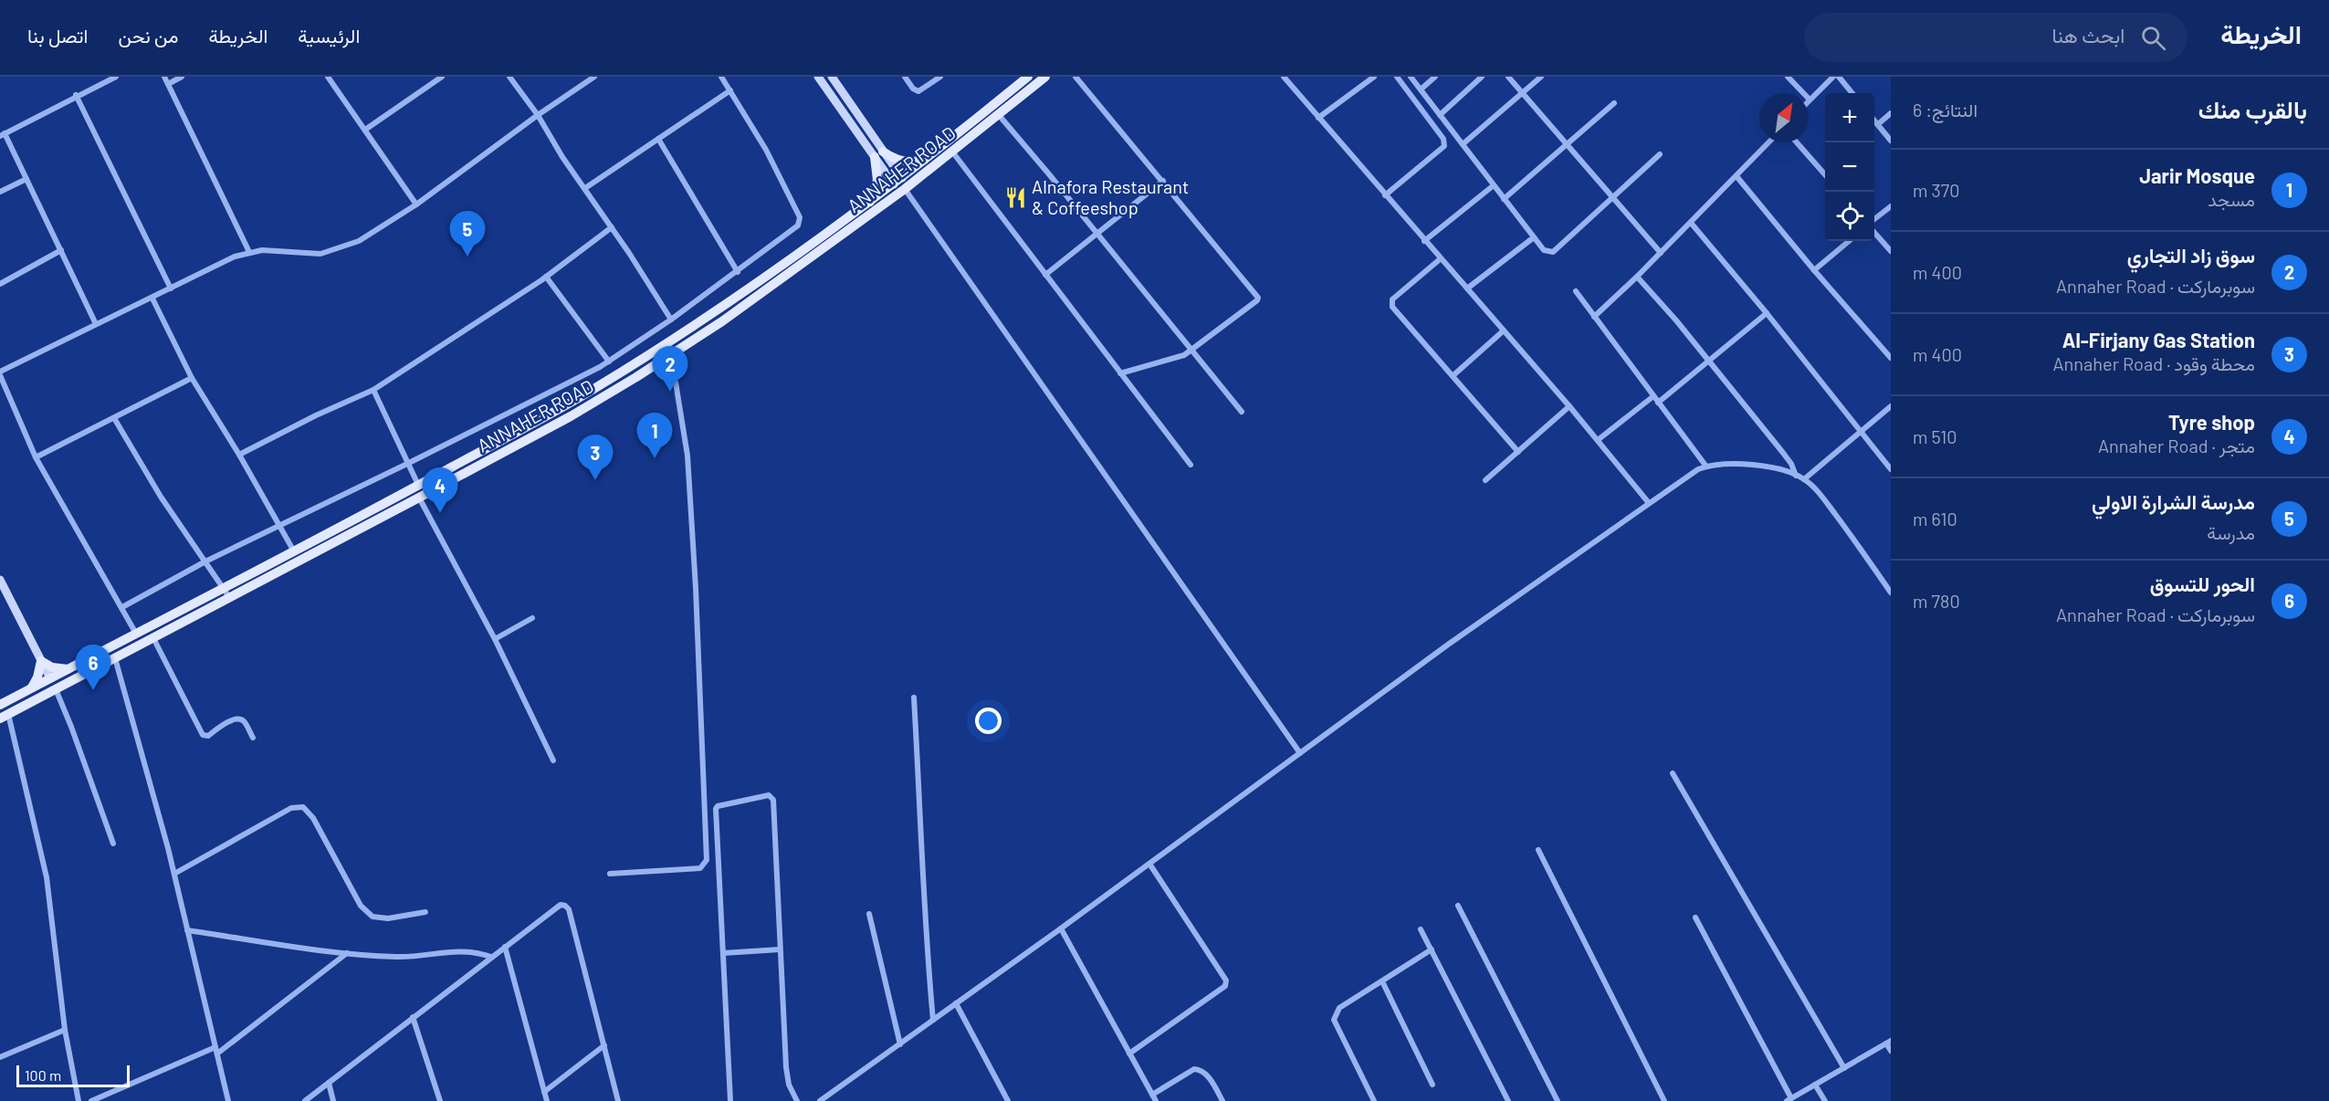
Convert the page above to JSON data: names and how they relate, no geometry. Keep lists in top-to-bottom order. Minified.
{"streets":{"main road":["ANNAHER ROAD"]},"places":{"restaurant":["Alnafora Restaurant & Coffeeshop"]},"scale_bar":"100 m","north":"top right","page":{"header":"الخريطة","search":"ابحث هنا","nav":["الرئيسية","الخريطة","من نحن","اتصل بنا"],"heading":["بالقرب منك","النتائج: 6"],"map_buttons":["+","−"],"list":[{"mark":"1","name":"Jarir Mosque","note":"مسجد","value":"370 m"},{"mark":"2","name":"سوق زاد التجاري","note":"سوبرماركت · Annaher Road","value":"400 m"},{"mark":"3","name":"Al-Firjany Gas Station","note":"محطة وقود · Annaher Road","value":"400 m"},{"mark":"4","name":"Tyre shop","note":"متجر · Annaher Road","value":"510 m"},{"mark":"5","name":"مدرسة الشرارة الاولي","note":"مدرسة","value":"610 m"},{"mark":"6","name":"الحور للتسوق","note":"سوبرماركت · Annaher Road","value":"780 m"}],"pins":["5","2","1","3","4","6"],"scale":"100 m"}}
